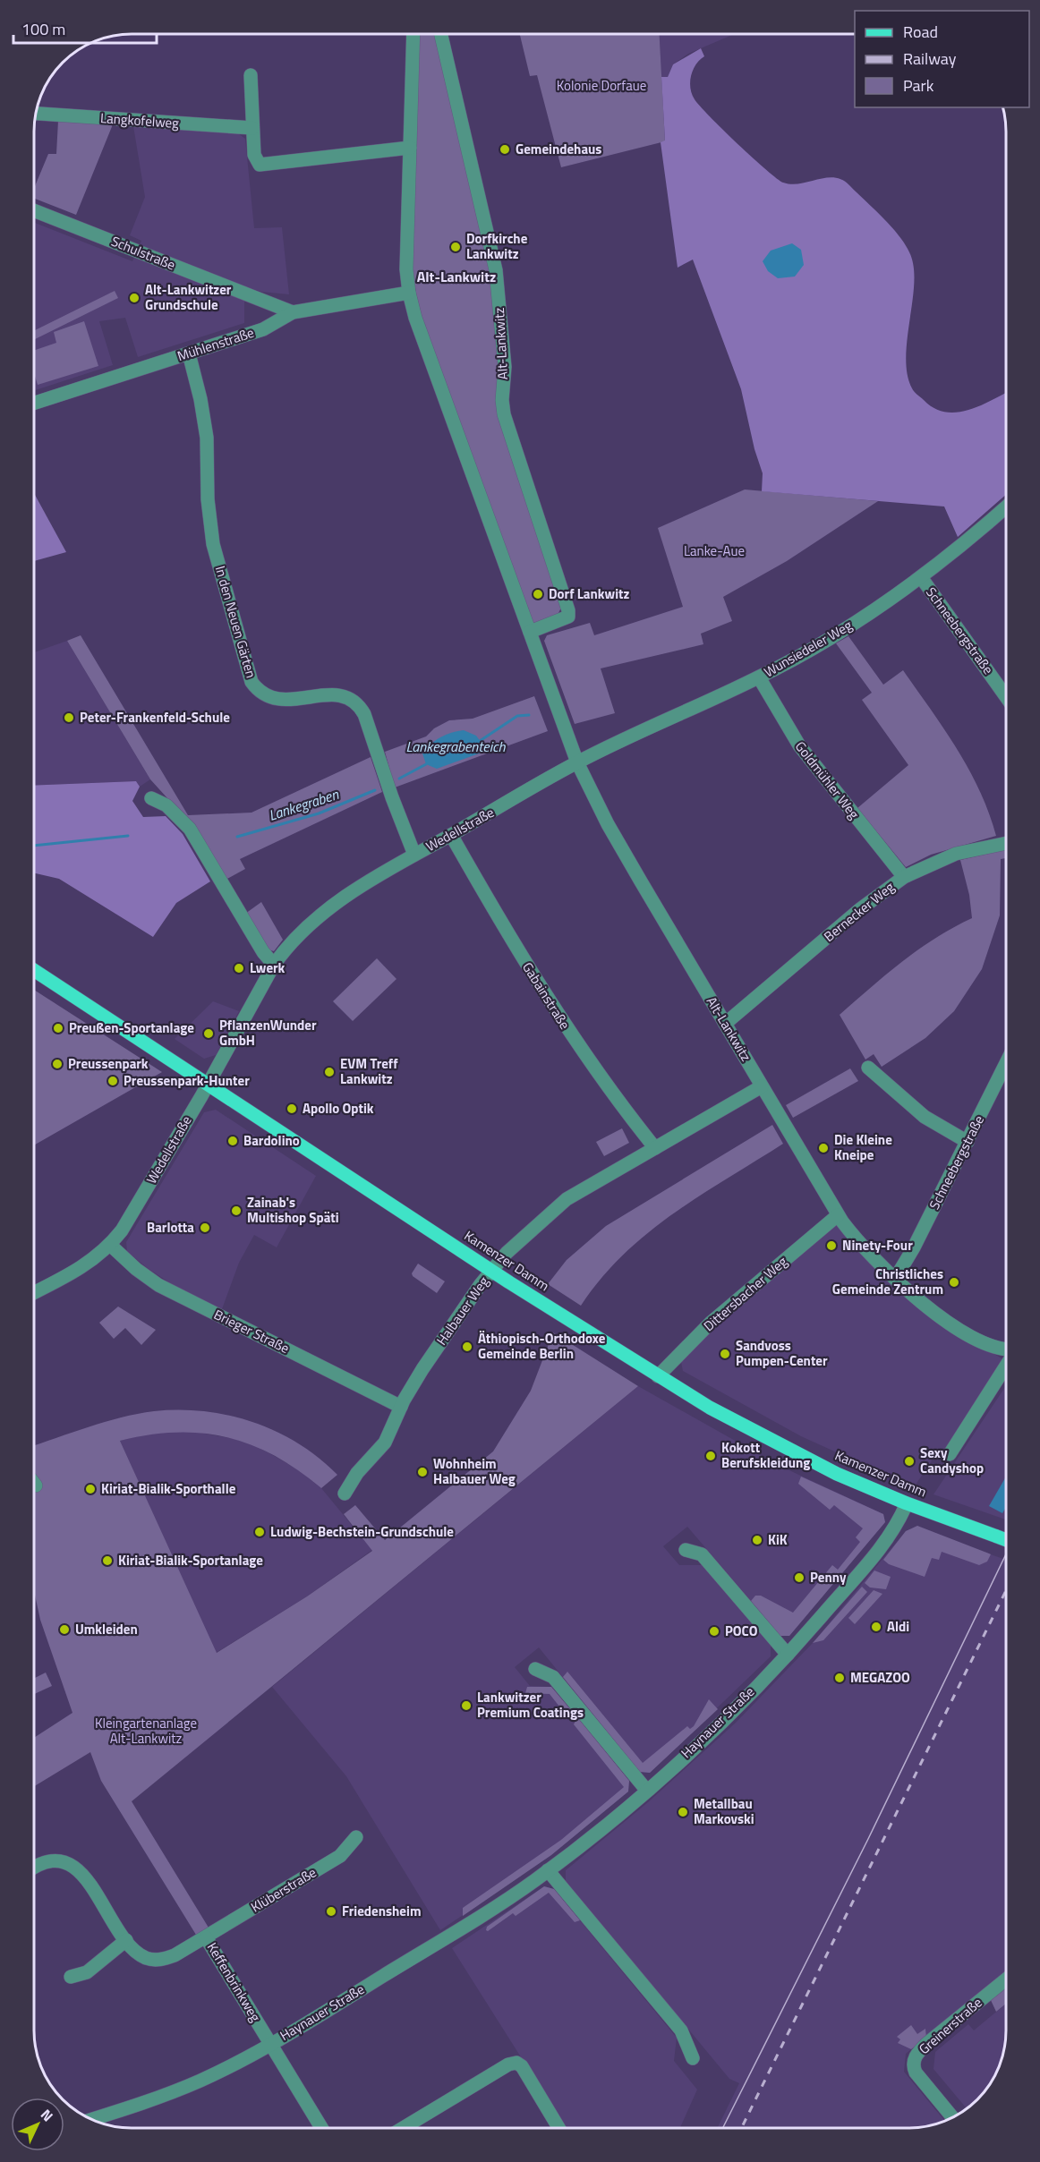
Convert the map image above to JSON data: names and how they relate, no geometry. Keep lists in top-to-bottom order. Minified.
{"streets":{"main road":["Kamenzer Damm"],"street":["Langkofelweg","Schulstraße","Alt-Lankwitz","Mühlenstraße","In den Neuen Gärten","Schneebergstraße","Wunsiedeler Weg","Goldmühler Weg","Wedellstraße","Bernecker Weg","Gabainstraße","Dittersbacher Weg","Halbauer Weg","Brieger Straße","Haynauer Straße","Klüberstraße","Keffenbrinkweg","Greinerstraße"]},"crossings":[["Schulstraße","Mühlenstraße"],["Alt-Lankwitz","Mühlenstraße"],["Alt-Lankwitz","Schneebergstraße"],["Alt-Lankwitz","Wunsiedeler Weg"],["Alt-Lankwitz","Wedellstraße"],["Alt-Lankwitz","Bernecker Weg"],["Alt-Lankwitz","Dittersbacher Weg"],["Alt-Lankwitz","Halbauer Weg"],["Mühlenstraße","In den Neuen Gärten"],["In den Neuen Gärten","Wedellstraße"],["Schneebergstraße","Wunsiedeler Weg"],["Wunsiedeler Weg","Goldmühler Weg"],["Wunsiedeler Weg","Wedellstraße"],["Goldmühler Weg","Bernecker Weg"],["Wedellstraße","Gabainstraße"],["Wedellstraße","Kamenzer Damm"],["Wedellstraße","Brieger Straße"],["Gabainstraße","Halbauer Weg"],["Kamenzer Damm","Dittersbacher Weg"],["Kamenzer Damm","Halbauer Weg"],["Kamenzer Damm","Haynauer Straße"],["Halbauer Weg","Brieger Straße"],["Haynauer Straße","Keffenbrinkweg"],["Klüberstraße","Keffenbrinkweg"]],"districts":["Alt-Lankwitz"],"water":["Lankegrabenteich","Lankegraben"],"parks":["Kolonie Dorfaue","Lanke-Aue","Kleingartenanlage Alt-Lankwitz"],"places":["Gemeindehaus","Dorfkirche Lankwitz","Alt-Lankwitzer Grundschule","Dorf Lankwitz","Peter-Frankenfeld-Schule","Lwerk","Preußen-Sportanlage","PflanzenWunder GmbH","Preussenpark","EVM Treff Lankwitz","Preussenpark-Hunter","Apollo Optik","Bardolino","Die Kleine Kneipe","Zainab's Multishop Späti","Barlotta","Ninety-Four","Christliches Gemeinde Zentrum","Äthiopisch-Orthodoxe Gemeinde Berlin","Sandvoss Pumpen-Center","Kokott Berufskleidung","Sexy Candyshop","Wohnheim Halbauer Weg","Kiriat-Bialik-Sporthalle","Ludwig-Bechstein-Grundschule","KiK","Kiriat-Bialik-Sportanlage","Penny","Aldi","Umkleiden","POCO","MEGAZOO","Lankwitzer Premium Coatings","Metallbau Markovski","Friedensheim"],"legend":["Road","Railway","Park"],"scale_bar":"100 m","north":"top right"}
